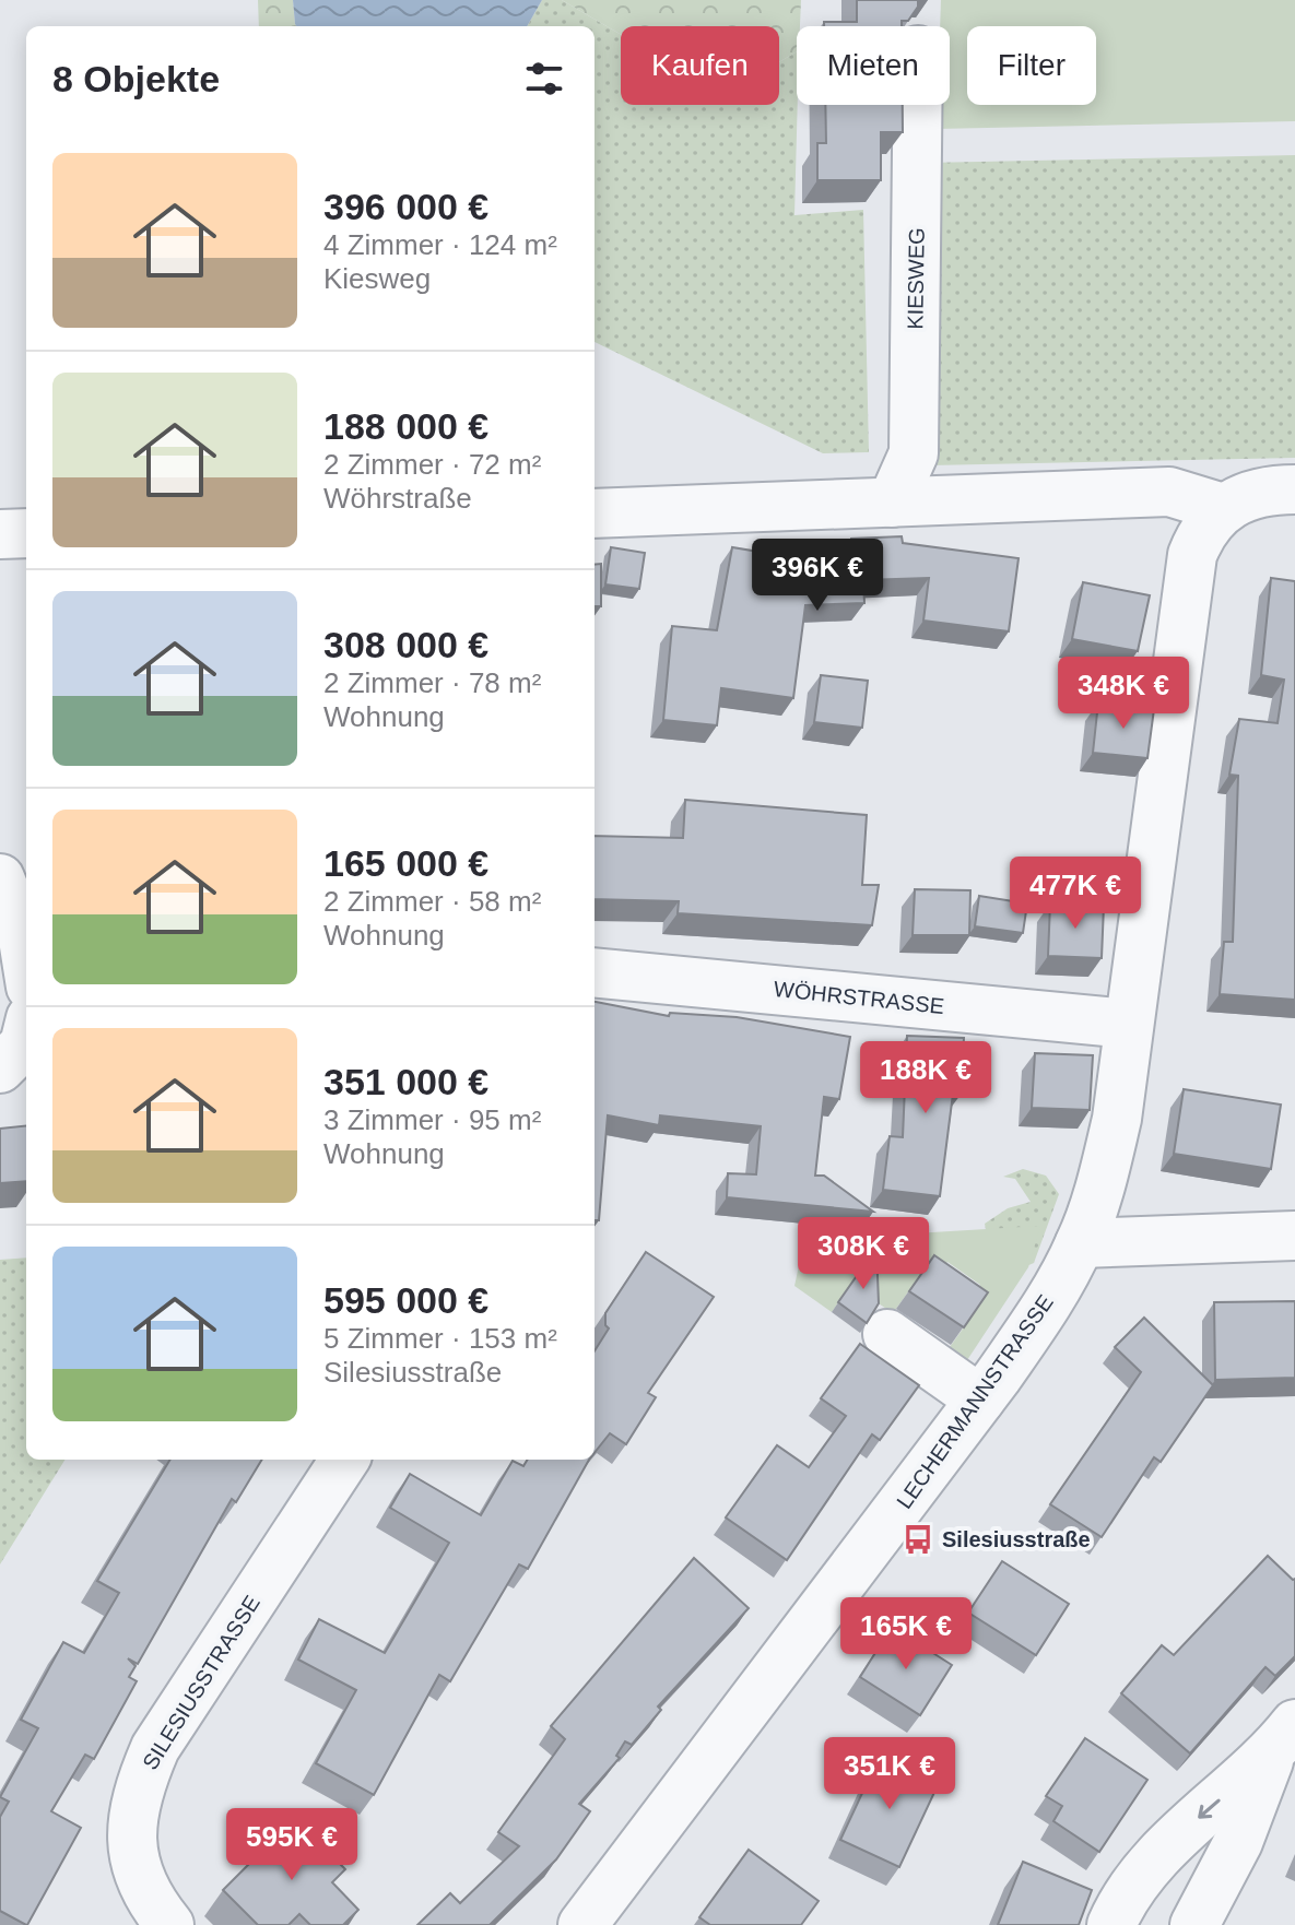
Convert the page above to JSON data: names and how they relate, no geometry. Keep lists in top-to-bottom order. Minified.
{"streets":{"street":["KIESWEG","WÖHRSTRASSE","LECHERMANNSTRASSE","SILESIUSSTRASSE"]},"crossings":[["WÖHRSTRASSE","LECHERMANNSTRASSE"]],"places":{"bus stop":["Silesiusstraße"]},"page":{"chip":["Kaufen","Mieten","Filter"],"heading":"8 Objekte","list":[{"name":"396 000 €","note":"4 Zimmer · 124 m² · Kiesweg"},{"name":"188 000 €","note":"2 Zimmer · 72 m² · Wöhrstraße"},{"name":"308 000 €","note":"2 Zimmer · 78 m² · Wohnung"},{"name":"165 000 €","note":"2 Zimmer · 58 m² · Wohnung"},{"name":"351 000 €","note":"3 Zimmer · 95 m² · Wohnung"},{"name":"595 000 €","note":"5 Zimmer · 153 m² · Silesiusstraße"}],"price":["396K €","348K €","477K €","188K €","308K €","165K €","351K €","595K €"]}}
